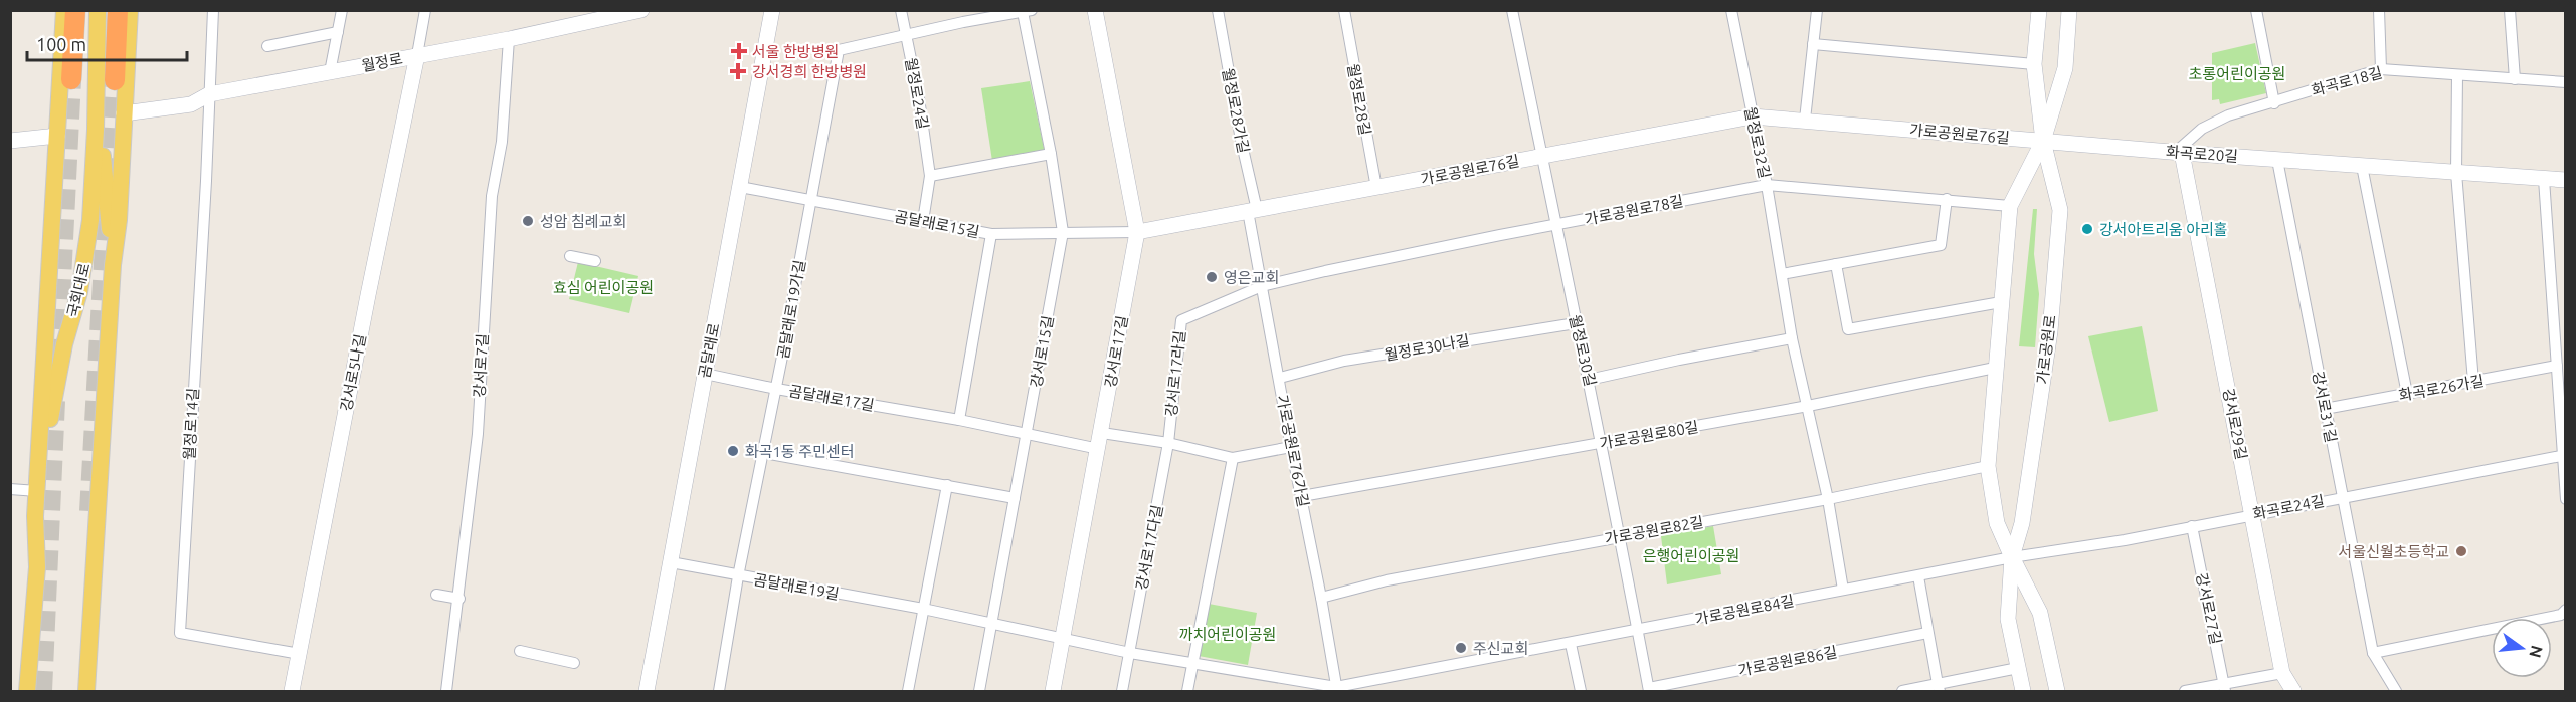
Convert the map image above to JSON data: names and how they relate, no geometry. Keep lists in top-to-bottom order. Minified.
{"streets":{"main road":["국회대로"],"street":["월정로","화곡로18길","월정로24길","월정로28길","월정로28가길","가로공원로76길","월정로32길","화곡로20길","가로공원로78길","곰달래로15길","곰달래로19가길","월정로30나길","가로공원로","곰달래로","월정로30길","강서로15길","강서로17길","강서로7길","강서로5나길","강서로17라길","화곡로26가길","곰달래로17길","강서로31길","월정로14길","강서로29길","가로공원로80길","가로공원로76가길","화곡로24길","가로공원로82길","강서로17다길","곰달래로19길","강서로27길","가로공원로84길","가로공원로86길"]},"crossings":[["월정로","강서로7길"],["월정로","강서로5나길"],["월정로","월정로14길"],["화곡로18길","화곡로20길"],["화곡로18길","강서로29길"],["월정로24길","곰달래로15길"],["월정로24길","곰달래로19가길"],["월정로28길","가로공원로76길"],["월정로28가길","가로공원로76길"],["월정로28가길","가로공원로76가길"],["가로공원로76길","월정로32길"],["가로공원로76길","화곡로20길"],["가로공원로76길","곰달래로15길"],["가로공원로76길","가로공원로"],["가로공원로76길","월정로30길"],["가로공원로76길","강서로17길"],["가로공원로76길","가로공원로76가길"],["월정로32길","가로공원로78길"],["월정로32길","가로공원로80길"],["월정로32길","가로공원로82길"],["월정로32길","가로공원로84길"],["화곡로20길","가로공원로"],["화곡로20길","강서로31길"],["화곡로20길","강서로29길"],["가로공원로78길","가로공원로"],["가로공원로78길","월정로30길"],["가로공원로78길","강서로17라길"],["가로공원로78길","가로공원로76가길"],["곰달래로15길","곰달래로19가길"],["곰달래로15길","곰달래로"],["곰달래로15길","강서로15길"],["곰달래로15길","강서로17길"],["곰달래로19가길","곰달래로17길"],["곰달래로19가길","곰달래로19길"],["월정로30나길","월정로30길"],["월정로30나길","가로공원로76가길"],["가로공원로","가로공원로80길"],["가로공원로","화곡로24길"],["가로공원로","가로공원로82길"],["가로공원로","가로공원로84길"],["곰달래로","곰달래로17길"],["곰달래로","곰달래로19길"],["월정로30길","가로공원로80길"],["월정로30길","가로공원로82길"],["월정로30길","가로공원로84길"],["월정로30길","가로공원로86길"],["강서로15길","곰달래로17길"],["강서로15길","곰달래로19길"],["강서로17길","곰달래로17길"],["강서로17길","곰달래로19길"],["강서로5나길","월정로14길"],["강서로17라길","가로공원로76가길"],["강서로17라길","강서로17다길"],["화곡로26가길","강서로31길"],["강서로31길","화곡로24길"],["강서로29길","화곡로24길"],["가로공원로80길","가로공원로76가길"],["가로공원로76가길","가로공원로82길"],["가로공원로76가길","가로공원로84길"],["화곡로24길","강서로27길"],["화곡로24길","가로공원로84길"]],"parks":["초롱어린이공원","효심 어린이공원","은행어린이공원","까치어린이공원"],"places":{"health":["서울 한방병원","강서경희 한방병원"],"other":["성암 침례교회","강서아트리움 아리홀","영은교회","화곡1동 주민센터","서울신월초등학교","주신교회"]},"scale_bar":"100 m","north":"right"}
